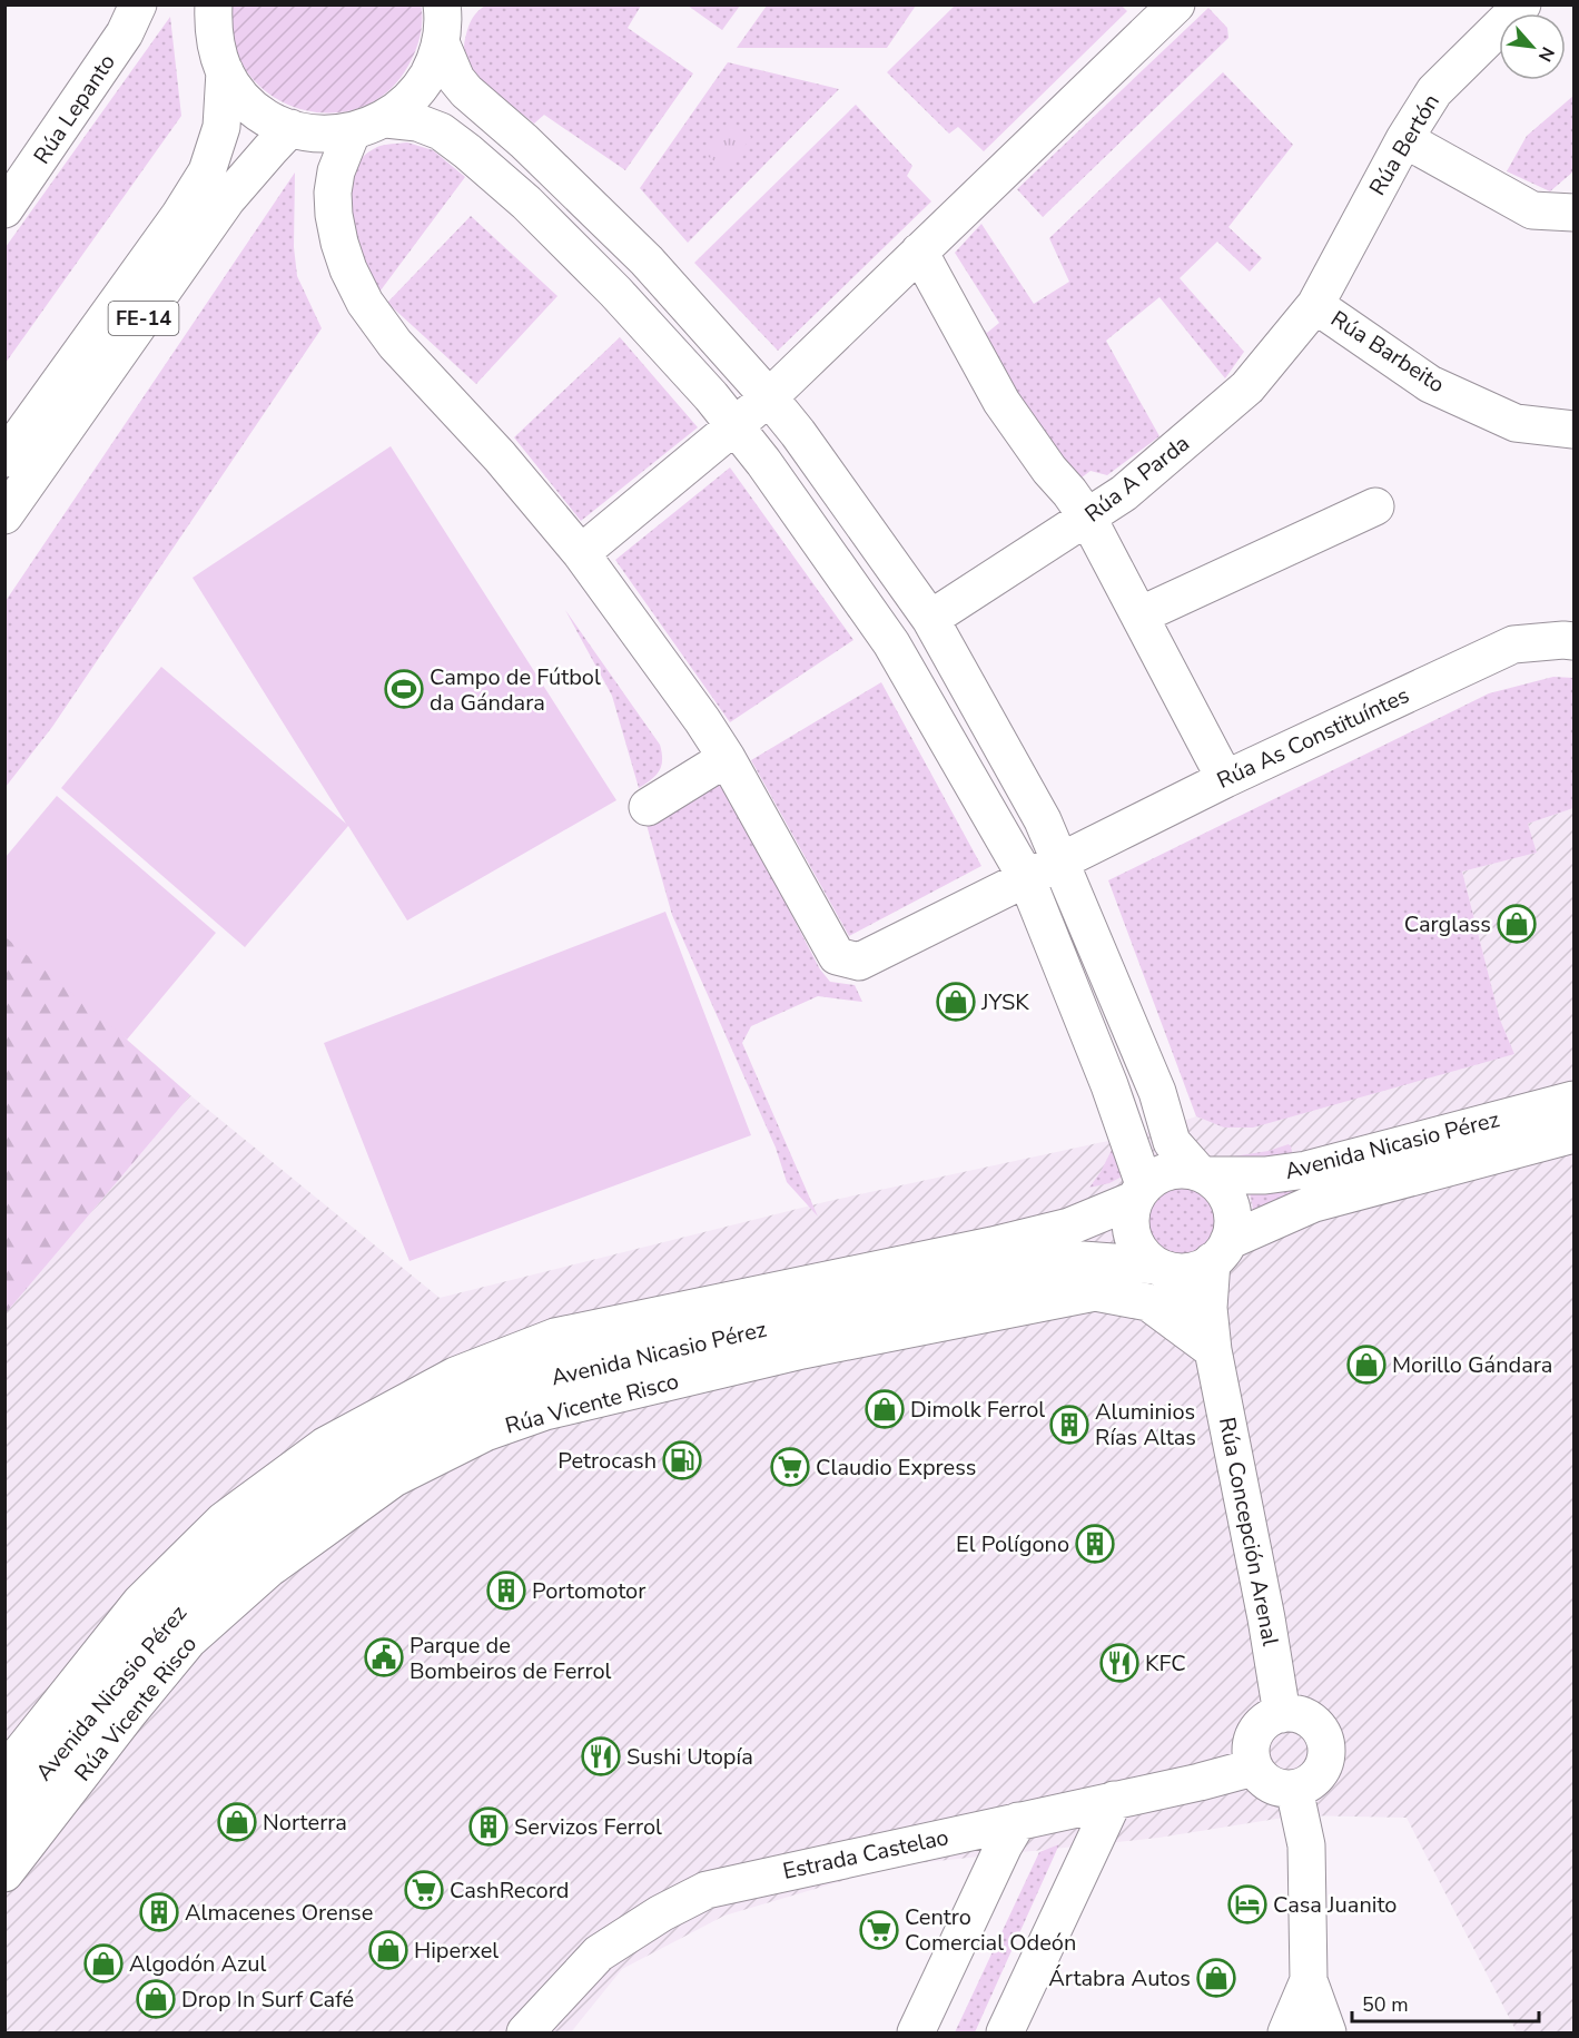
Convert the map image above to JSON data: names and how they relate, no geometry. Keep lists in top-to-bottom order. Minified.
{"streets":{"main road":["Rúa Lepanto","Rúa Bertón","FE-14","Rúa Barbeito","Rúa A Parda","Rúa As Constituíntes","Avenida Nicasio Pérez","Rúa Vicente Risco","Rúa Concepción Arenal","Estrada Castelao"]},"crossings":[["Rúa Bertón","Rúa Barbeito"],["Rúa Bertón","Rúa A Parda"],["Rúa Barbeito","Rúa A Parda"],["Rúa Vicente Risco","Rúa Concepción Arenal"],["Rúa Concepción Arenal","Estrada Castelao"]],"places":{"sports":["Campo de Fútbol da Gándara"],"shop":["Carglass","JYSK","Morillo Gándara","Dimolk Ferrol","Norterra","Hiperxel","Algodón Azul","Ártabra Autos","Drop In Surf Café"],"building":["Aluminios Rías Altas","El Polígono","Portomotor","Servizos Ferrol","Almacenes Orense"],"fuel station":["Petrocash"],"supermarket":["Claudio Express","CashRecord","Centro Comercial Odeón"],"public building":["Parque de Bombeiros de Ferrol"],"restaurant":["KFC","Sushi Utopía"],"hotel":["Casa Juanito"]},"scale_bar":"50 m","north":"bottom right"}
